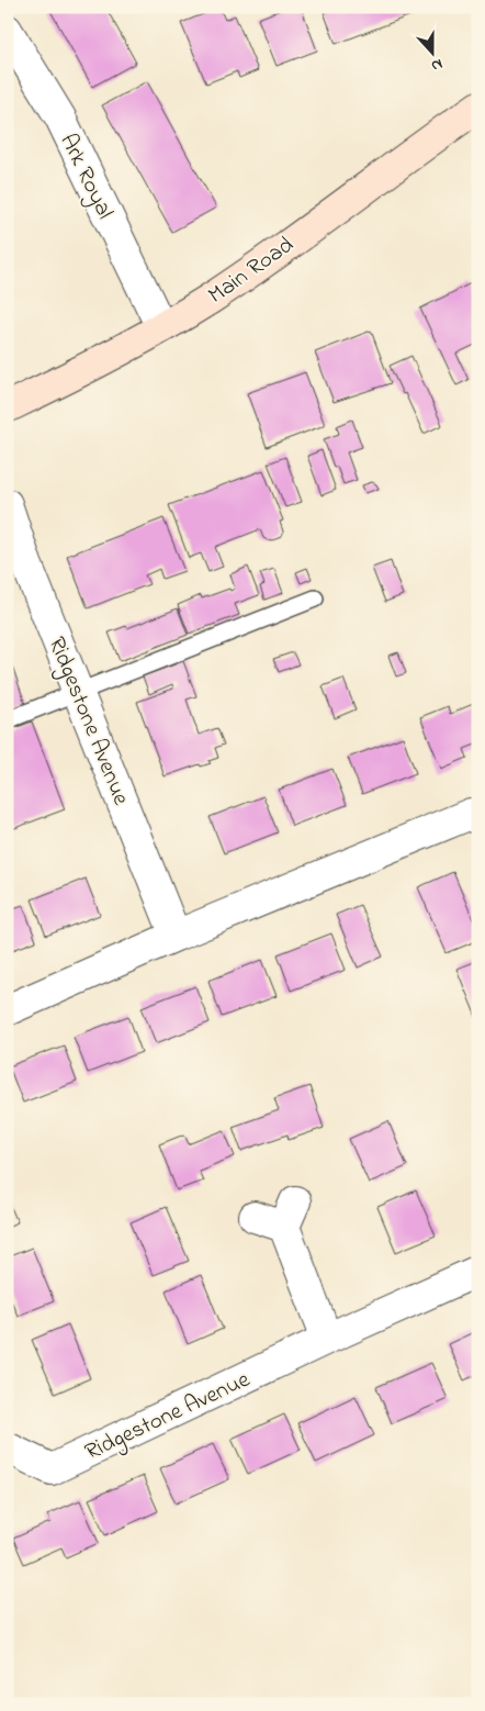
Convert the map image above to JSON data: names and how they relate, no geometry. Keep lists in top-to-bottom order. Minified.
{"streets":{"main road":["Main Road"],"street":["Ark Royal","Ridgestone Avenue"]},"crossings":[["Ark Royal","Main Road"]],"north":"bottom"}
